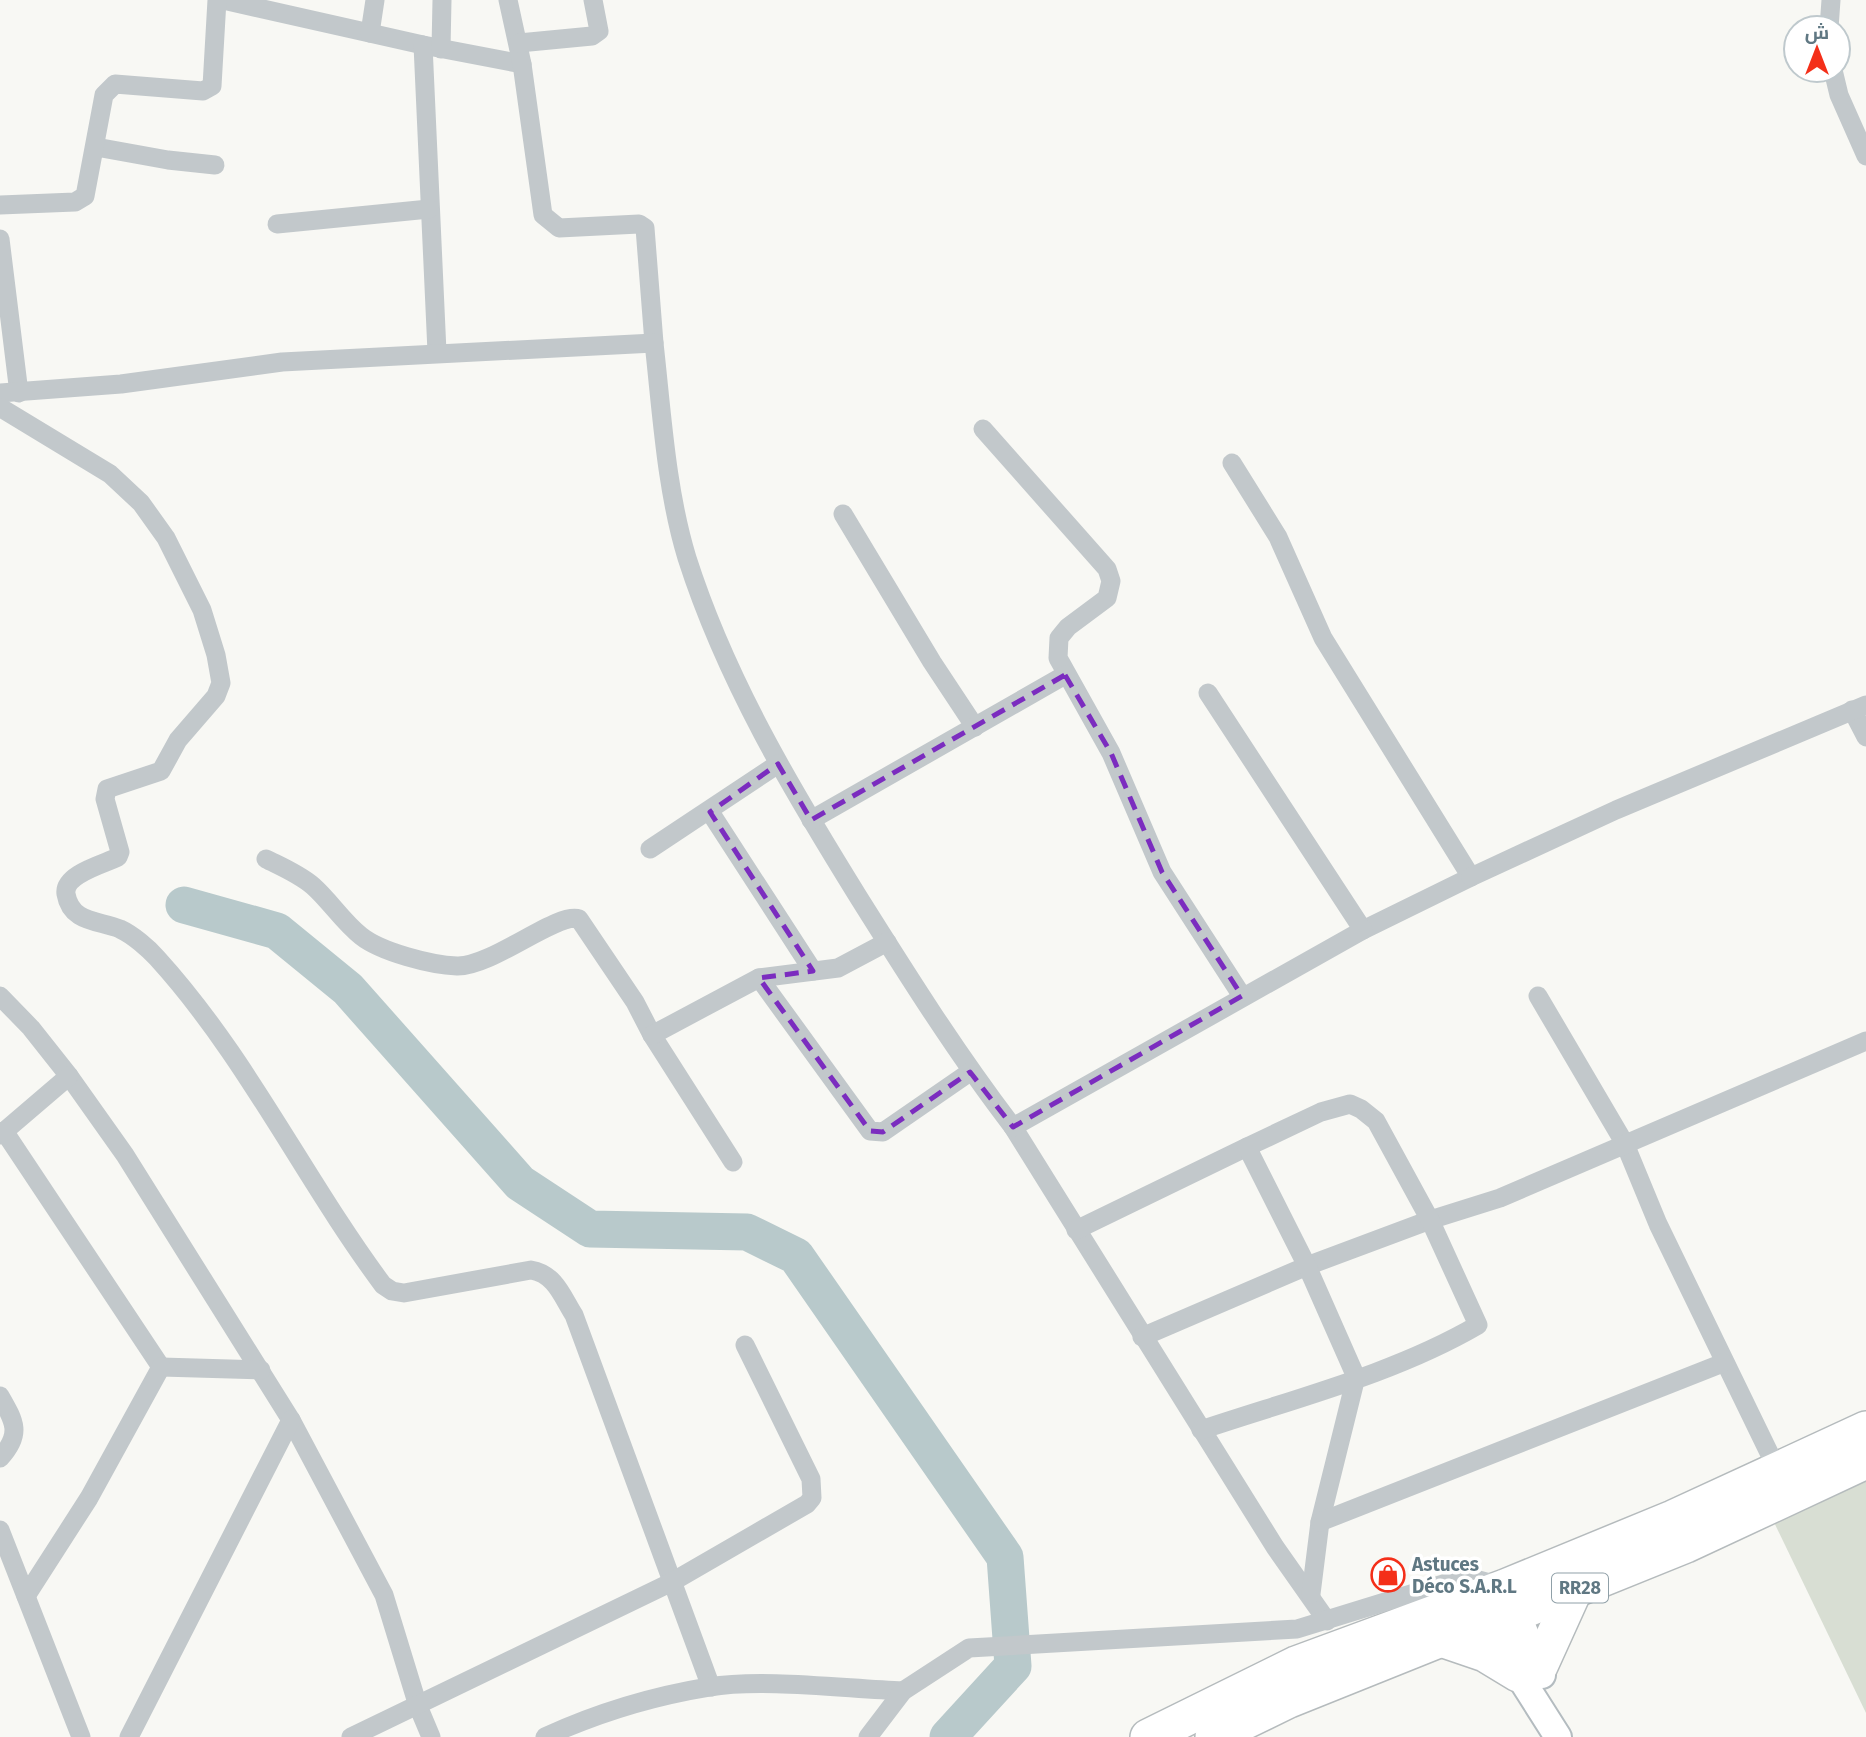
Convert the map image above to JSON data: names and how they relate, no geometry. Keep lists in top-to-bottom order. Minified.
{"streets":{"highway":["RR28"]},"places":{"shop":["Astuces Déco S.A.R.L"]},"north":"top"}
